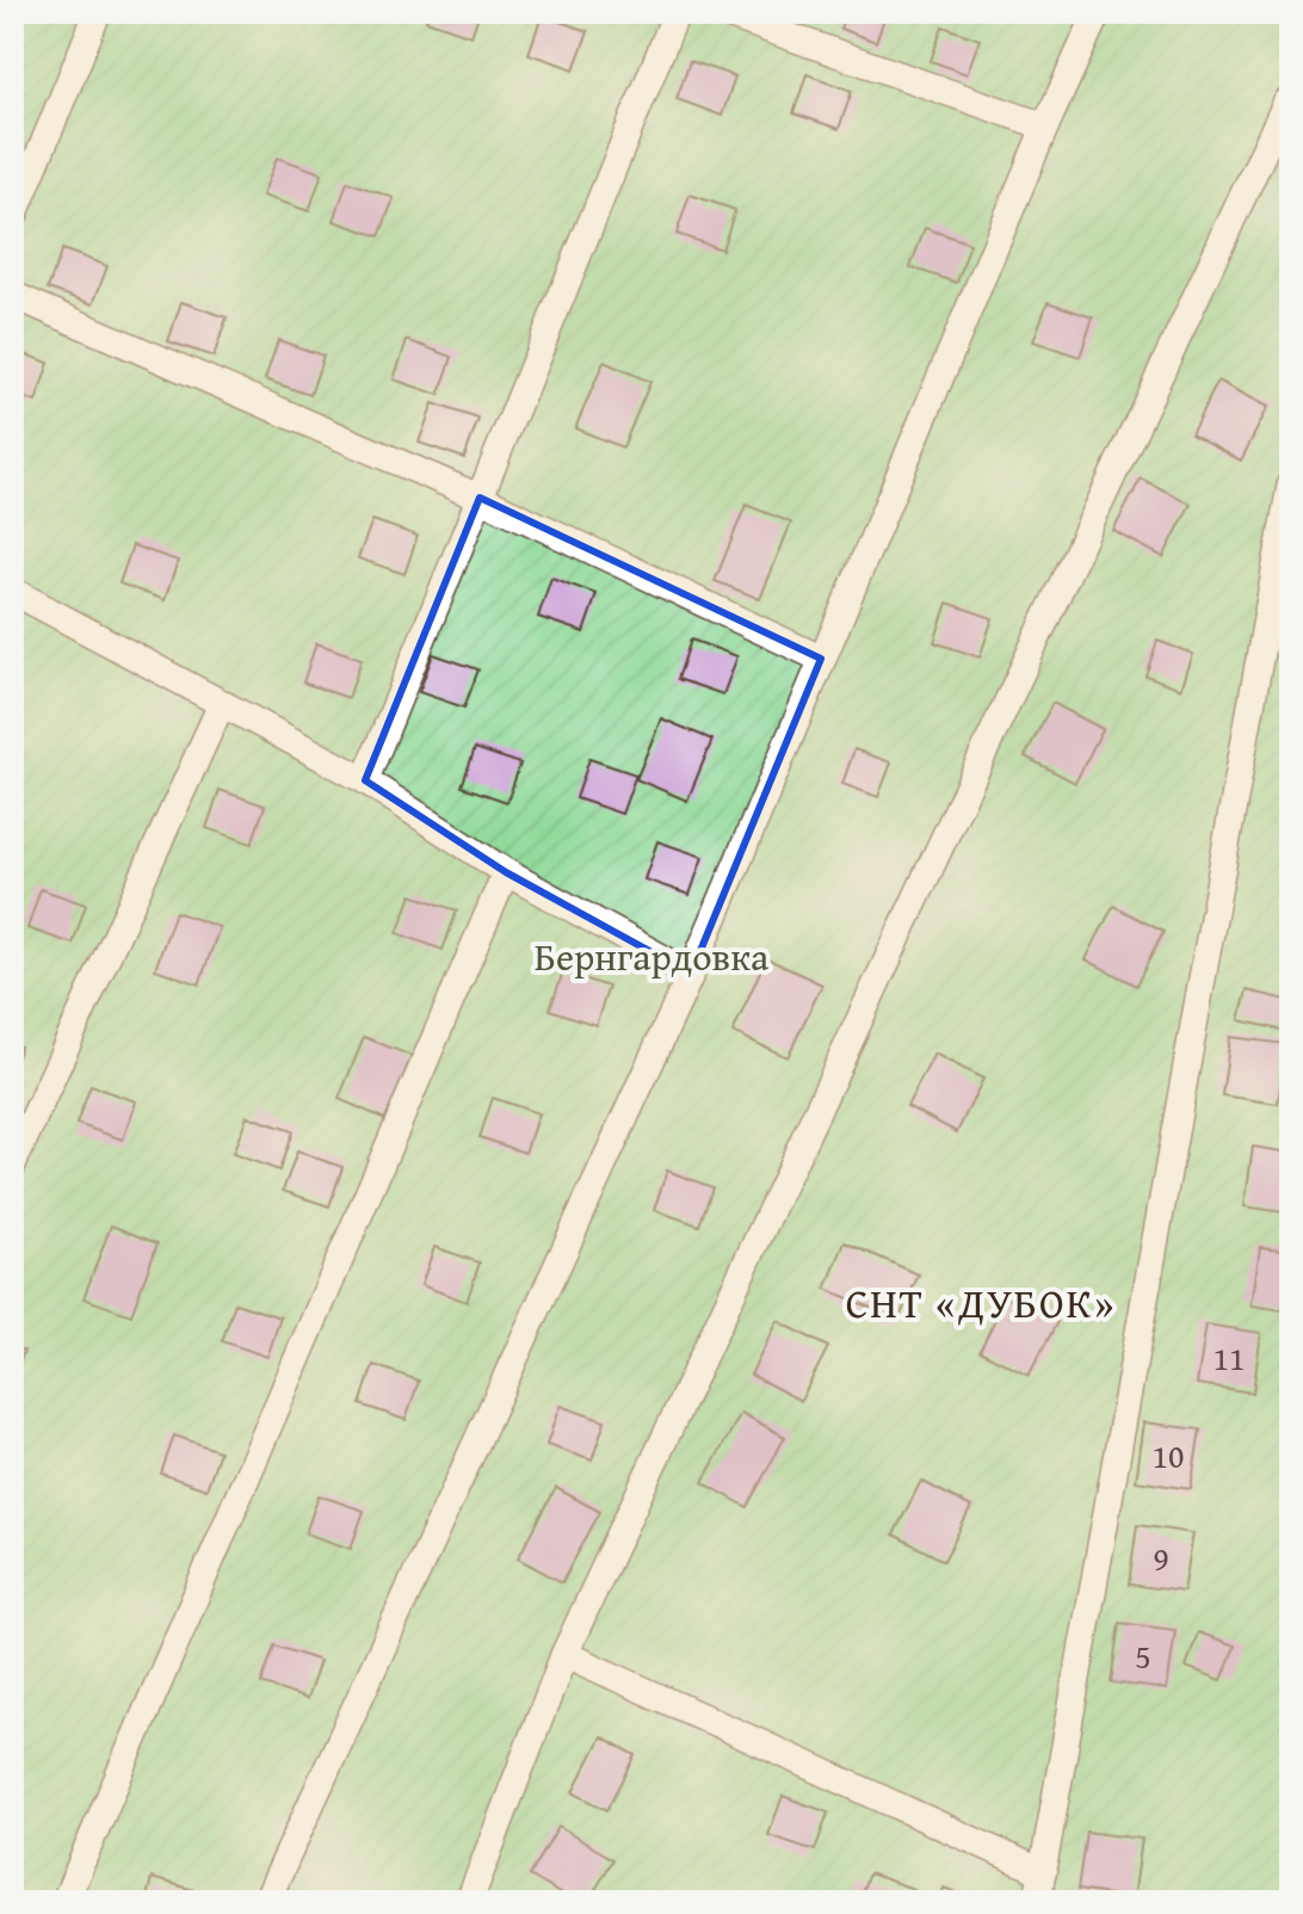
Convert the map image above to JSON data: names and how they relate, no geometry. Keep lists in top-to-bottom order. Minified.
{"districts":["СНТ «ДУБОК»"],"parks":["Бернгардовка"],"house_numbers":["11","10","9","5"]}
